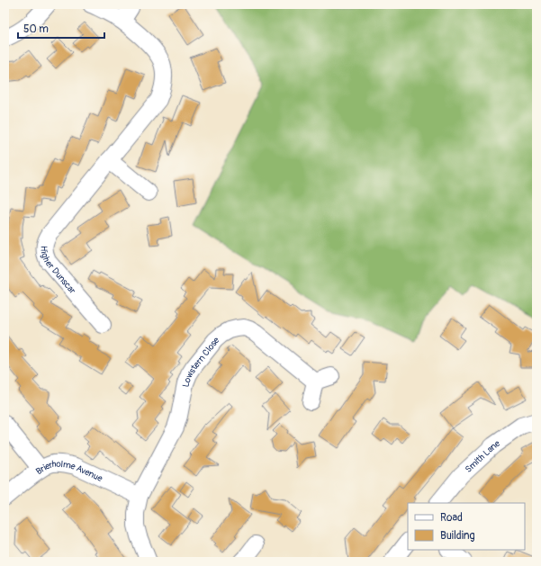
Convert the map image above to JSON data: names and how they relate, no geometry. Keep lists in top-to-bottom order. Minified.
{"streets":{"street":["Higher Dunscar","Lowstern Close","Smith Lane","Brierholme Avenue"]},"crossings":[["Lowstern Close","Brierholme Avenue"]],"legend":["Road","Building"],"scale_bar":"50 m"}
